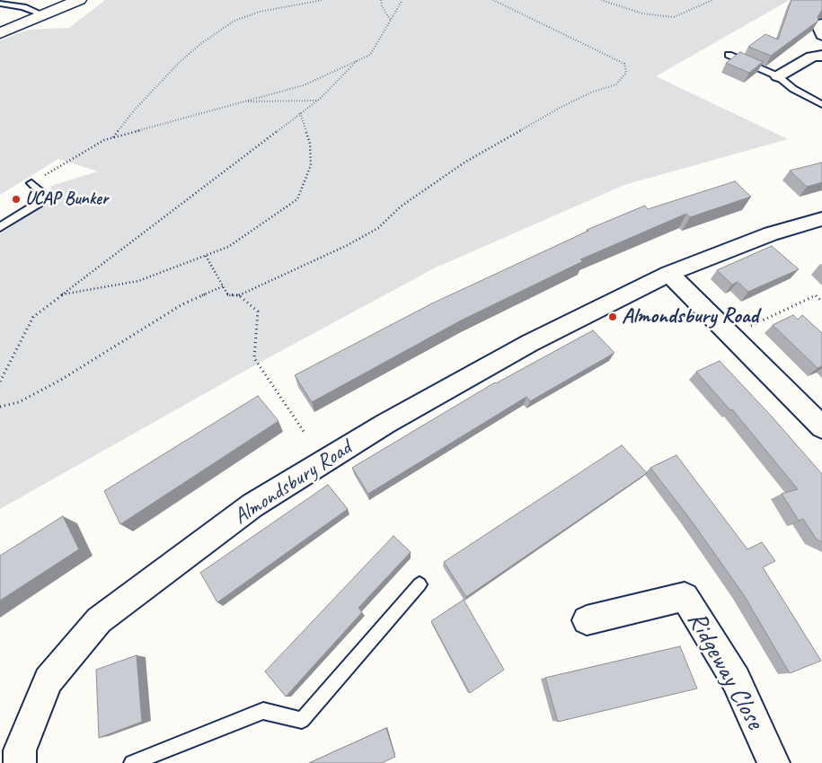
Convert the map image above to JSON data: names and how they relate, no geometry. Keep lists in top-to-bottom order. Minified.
{"streets":{"street":["Almondsbury Road","Ridgeway Close"]},"places":["UCAP Bunker","Almondsbury Road"]}
